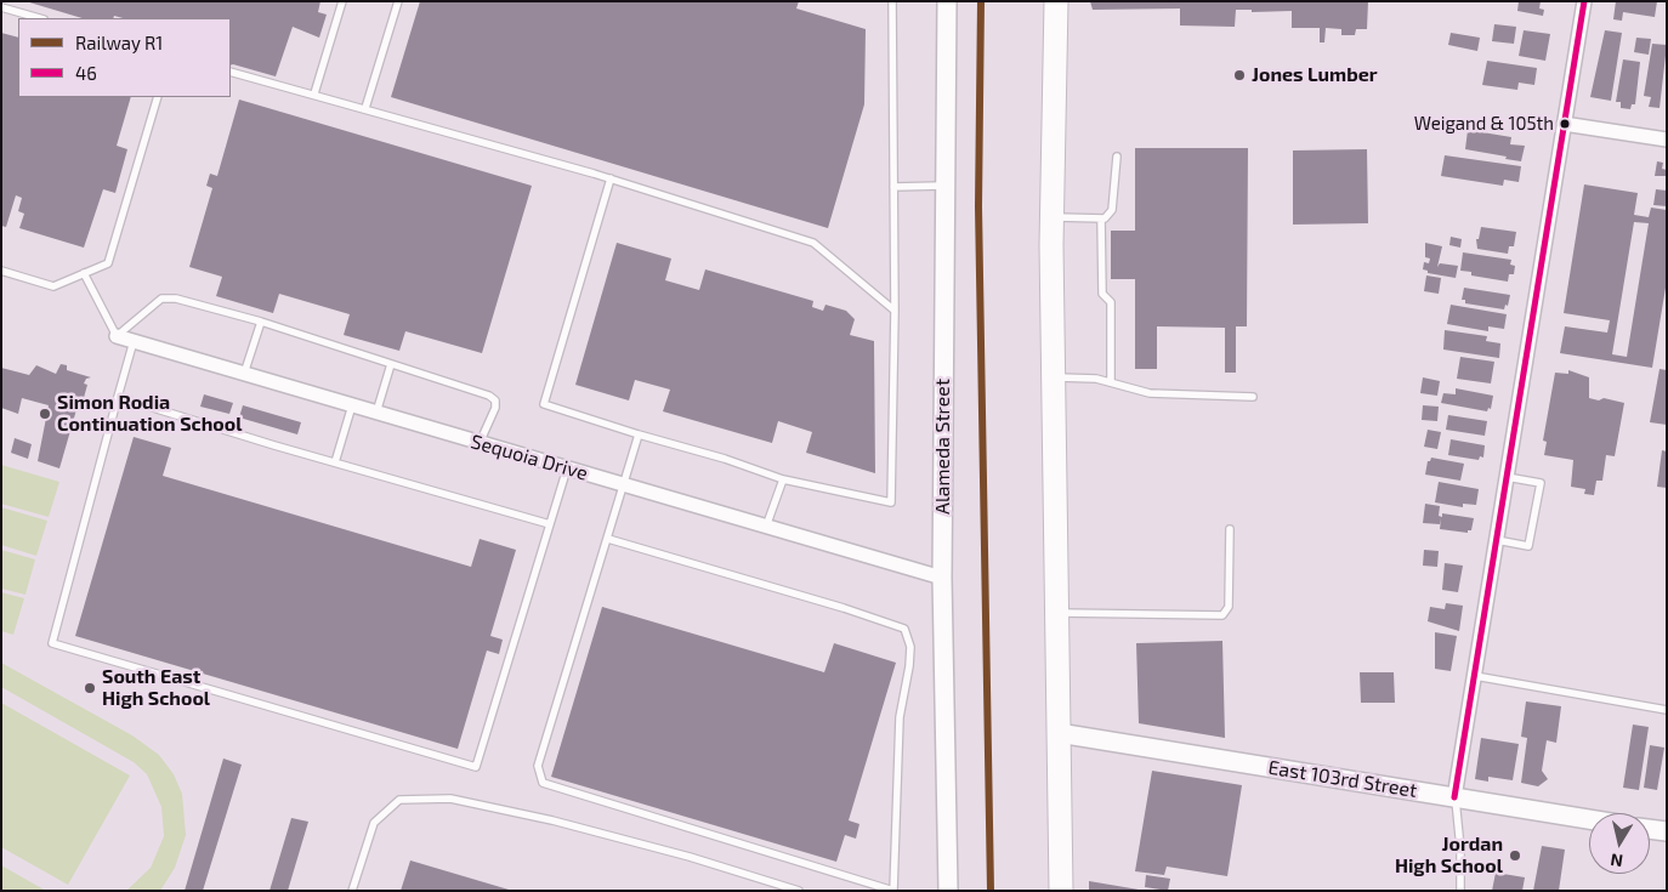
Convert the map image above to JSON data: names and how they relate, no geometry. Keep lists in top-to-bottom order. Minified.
{"streets":{"street":["Alameda Street","Sequoia Drive","East 103rd Street"]},"crossings":[["Alameda Street","Sequoia Drive"]],"places":["Jones Lumber","Weigand & 105th","Simon Rodia Continuation School","South East High School","Jordan High School"],"lines":["rail line R1","transit line 46"],"legend":["Railway R1","46"],"north":"bottom"}
